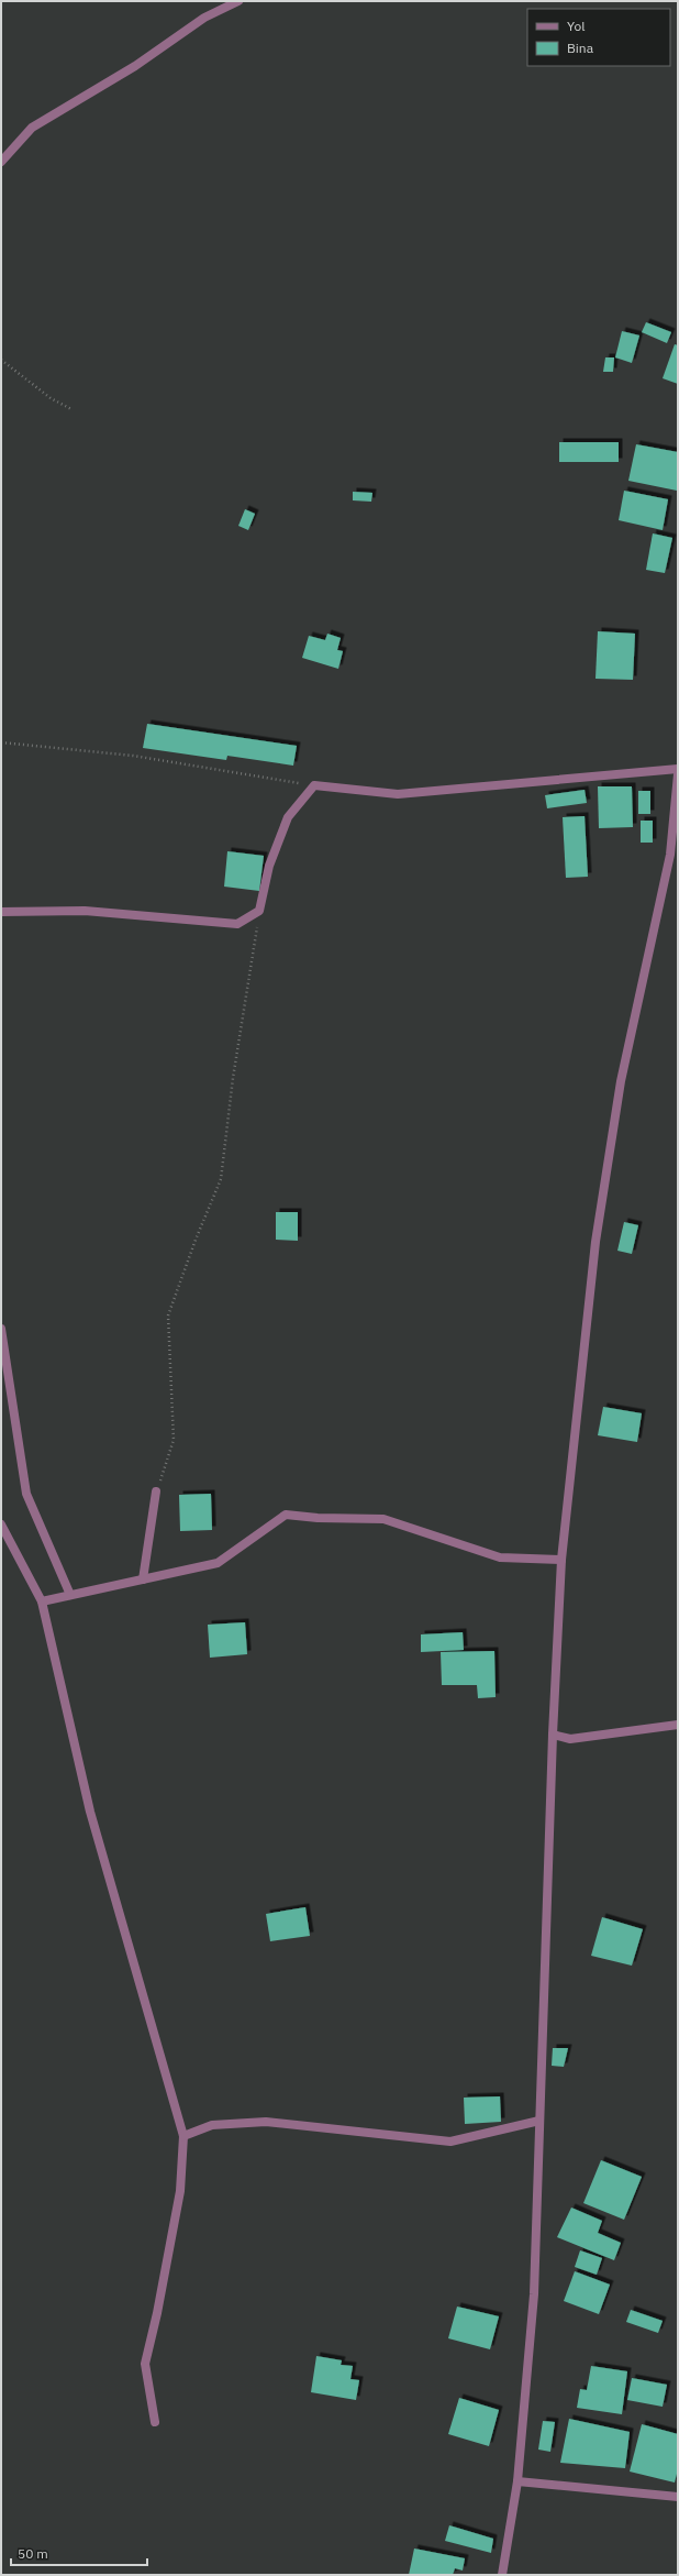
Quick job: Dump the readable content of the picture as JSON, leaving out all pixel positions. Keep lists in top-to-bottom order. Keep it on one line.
{"legend":["Yol","Bina"],"scale_bar":"50 m"}
